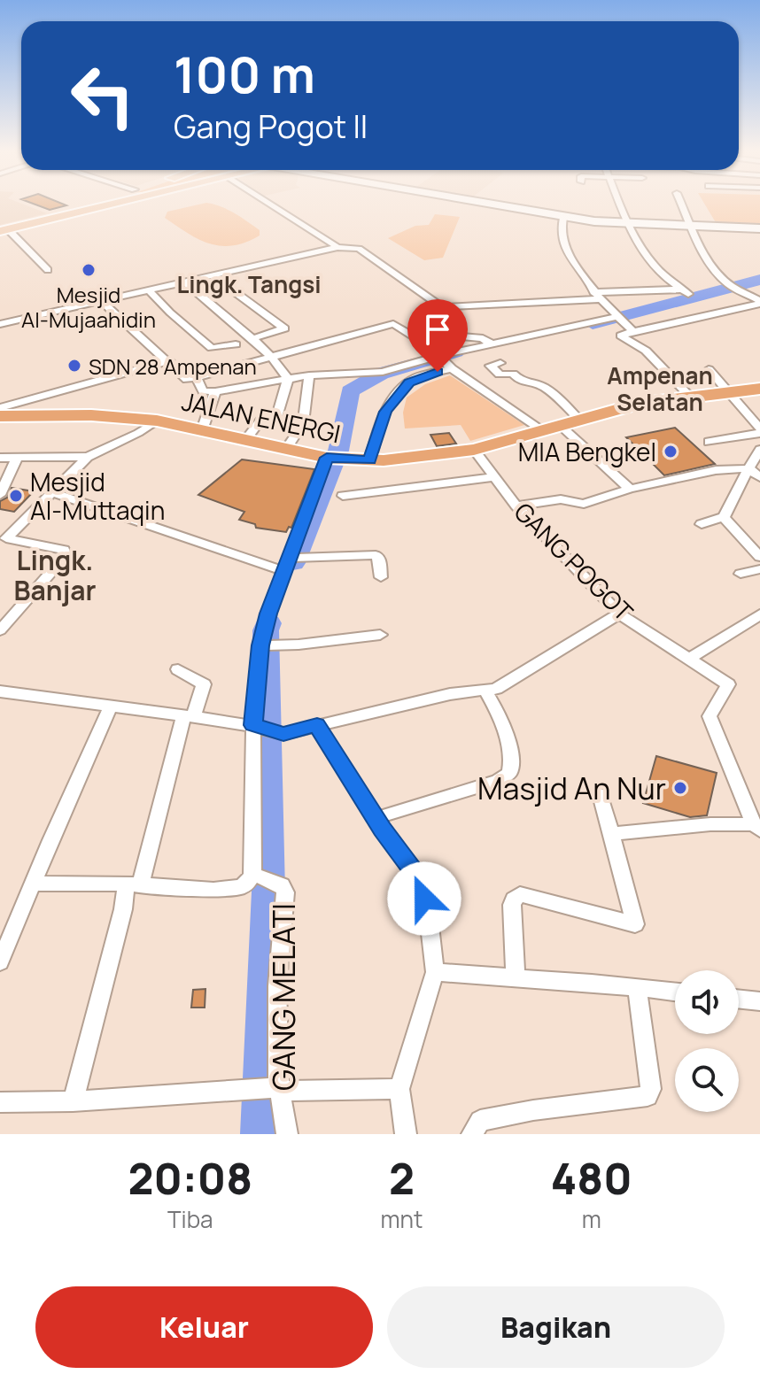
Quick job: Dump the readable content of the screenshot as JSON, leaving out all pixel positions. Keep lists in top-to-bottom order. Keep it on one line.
{"streets":{"highway":["JALAN ENERGI"],"street":["GANG POGOT","GANG MELATI"]},"crossings":[["JALAN ENERGI","GANG POGOT"],["JALAN ENERGI","GANG MELATI"]],"districts":["Lingk. Tangsi","Ampenan Selatan","Lingk. Banjar"],"places":["Mesjid Al-Mujaahidin","SDN 28 Ampenan","MIA Bengkel","Mesjid Al-Muttaqin","Masjid An Nur"],"page":{"turn":["100 m","Gang Pogot II"],"eta":["20:08","Tiba","2","mnt","480","m"],"buttons":["Keluar","Bagikan"]}}
